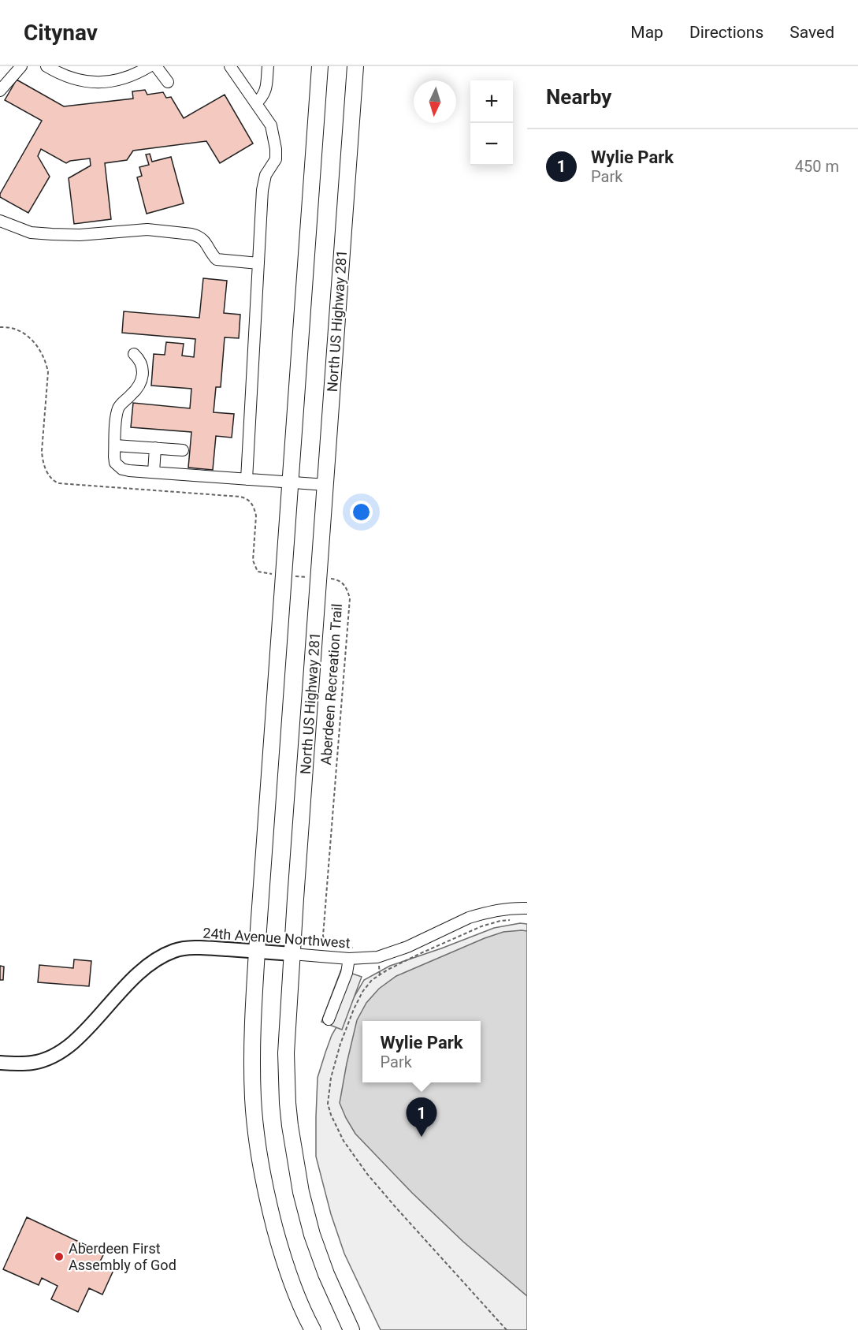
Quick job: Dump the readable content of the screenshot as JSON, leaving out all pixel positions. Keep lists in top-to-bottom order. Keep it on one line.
{"streets":{"highway":["North US Highway 281"],"main road":["24th Avenue Northwest"],"path":["Aberdeen Recreation Trail"]},"crossings":[["North US Highway 281","Aberdeen Recreation Trail"],["North US Highway 281","24th Avenue Northwest"]],"places":["Aberdeen First Assembly of God"],"north":"bottom","page":{"header":"Citynav","nav":["Map","Directions","Saved"],"heading":"Nearby","map_buttons":["+","−"],"list":[{"mark":"1","name":"Wylie Park","note":"Park","value":"450 m"}],"popup":["Wylie Park","Park"],"pins":"1"}}
